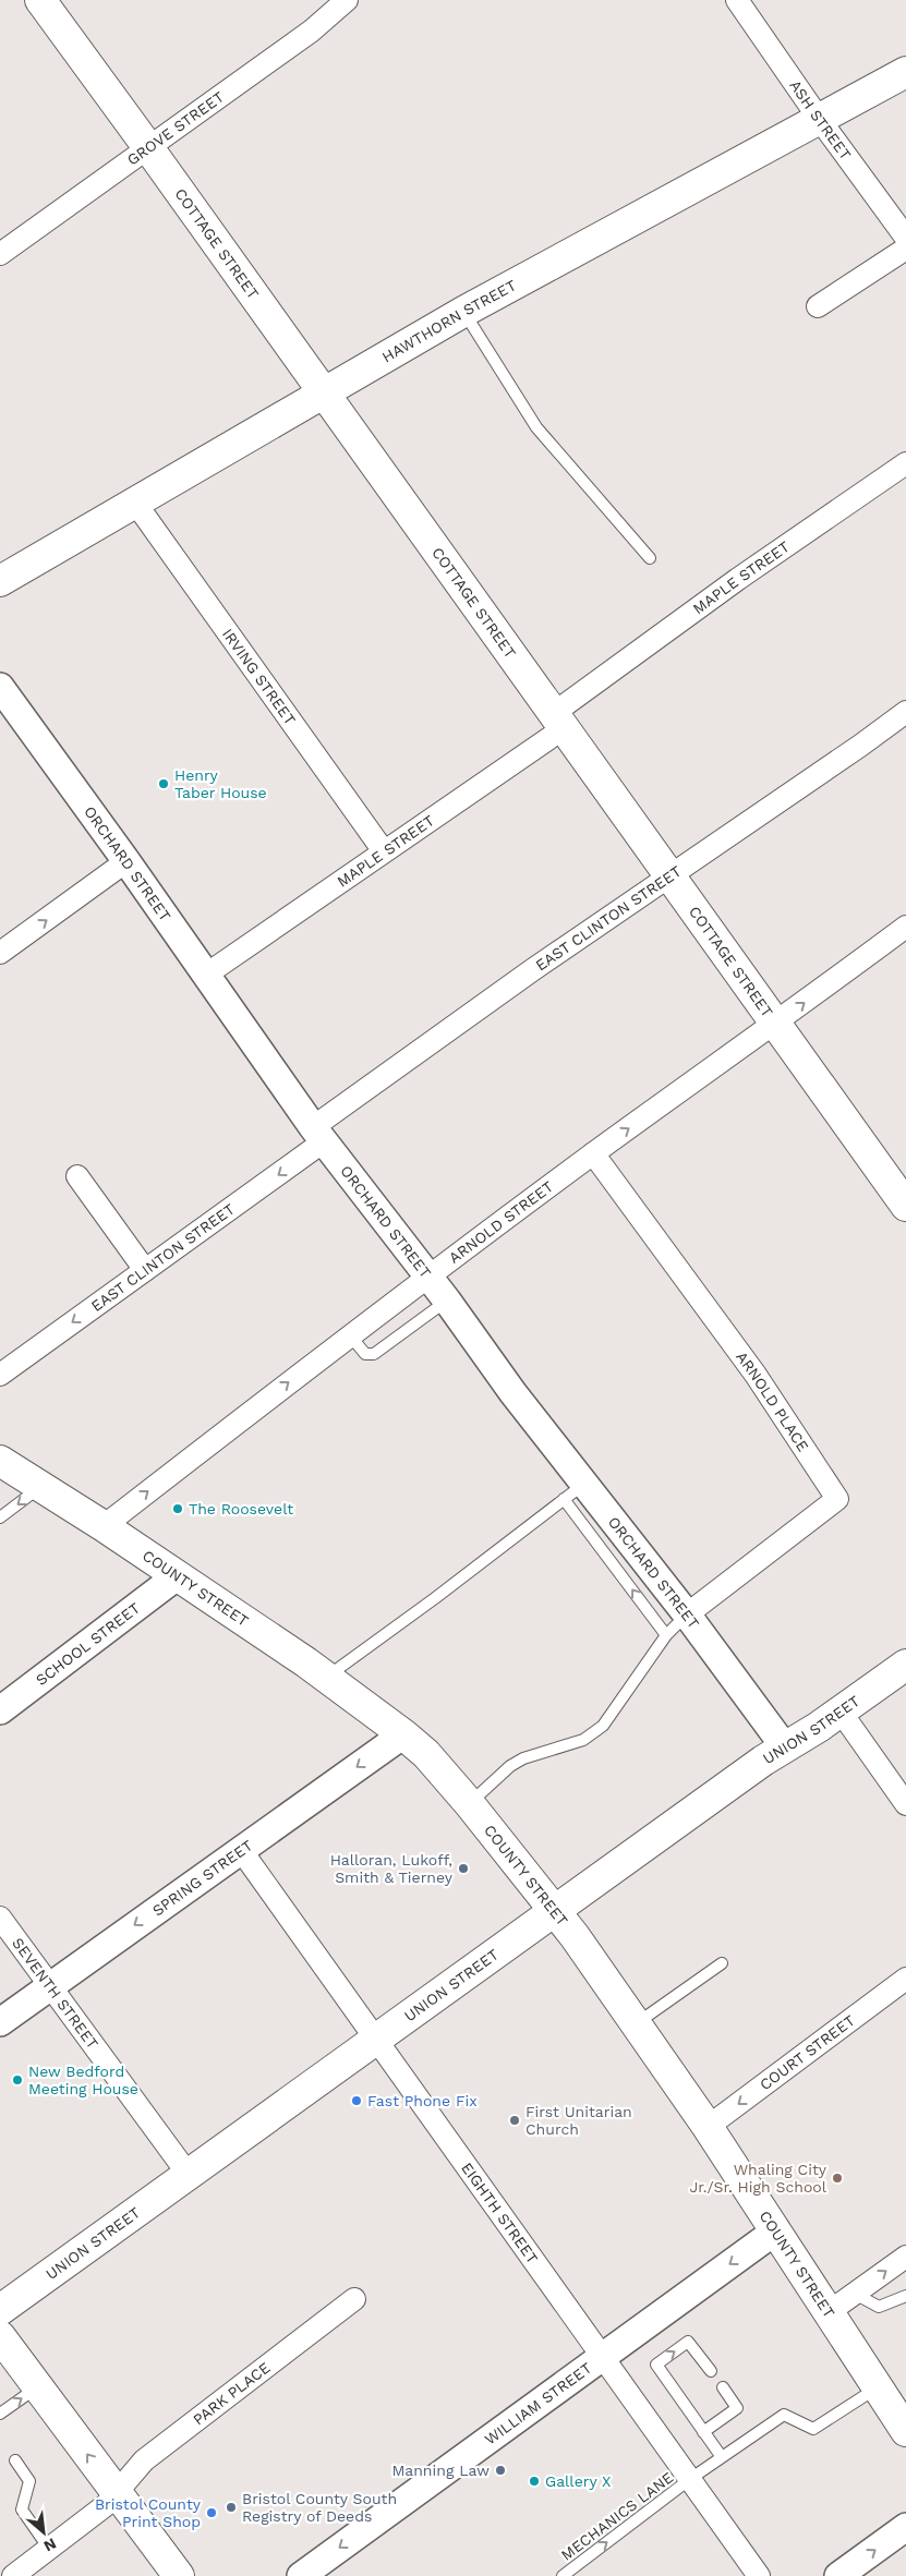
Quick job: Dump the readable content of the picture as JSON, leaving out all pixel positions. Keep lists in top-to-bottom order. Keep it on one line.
{"streets":{"main road":["COTTAGE STREET","HAWTHORN STREET","COUNTY STREET","UNION STREET"],"street":["ASH STREET","GROVE STREET","MAPLE STREET","IRVING STREET","ORCHARD STREET","EAST CLINTON STREET","ARNOLD STREET","ARNOLD PLACE","SCHOOL STREET","SPRING STREET","SEVENTH STREET","COURT STREET","EIGHTH STREET","PARK PLACE","WILLIAM STREET"],"lane":["MECHANICS LANE"]},"crossings":[["ASH STREET","HAWTHORN STREET"],["GROVE STREET","COTTAGE STREET"],["COTTAGE STREET","HAWTHORN STREET"],["COTTAGE STREET","MAPLE STREET"],["COTTAGE STREET","EAST CLINTON STREET"],["COTTAGE STREET","ARNOLD STREET"],["HAWTHORN STREET","IRVING STREET"],["MAPLE STREET","IRVING STREET"],["MAPLE STREET","ORCHARD STREET"],["ORCHARD STREET","EAST CLINTON STREET"],["ORCHARD STREET","ARNOLD STREET"],["ORCHARD STREET","ARNOLD PLACE"],["ORCHARD STREET","UNION STREET"],["ARNOLD STREET","ARNOLD PLACE"],["ARNOLD STREET","COUNTY STREET"],["COUNTY STREET","SCHOOL STREET"],["COUNTY STREET","UNION STREET"],["COUNTY STREET","SPRING STREET"],["COUNTY STREET","COURT STREET"],["COUNTY STREET","WILLIAM STREET"],["COUNTY STREET","MECHANICS LANE"],["UNION STREET","SEVENTH STREET"],["UNION STREET","EIGHTH STREET"],["SPRING STREET","SEVENTH STREET"],["SPRING STREET","EIGHTH STREET"],["EIGHTH STREET","WILLIAM STREET"],["EIGHTH STREET","MECHANICS LANE"]],"one_way":["EAST CLINTON STREET","ARNOLD STREET","SPRING STREET","COURT STREET","WILLIAM STREET","MECHANICS LANE"],"places":["Henry Taber House","The Roosevelt","Halloran, Lukoff, Smith & Tierney","New Bedford Meeting House","Fast Phone Fix","First Unitarian Church","Whaling City Jr./Sr. High School","Manning Law","Gallery X","Bristol County South Registry of Deeds","Bristol County Print Shop"],"north":"bottom right"}
